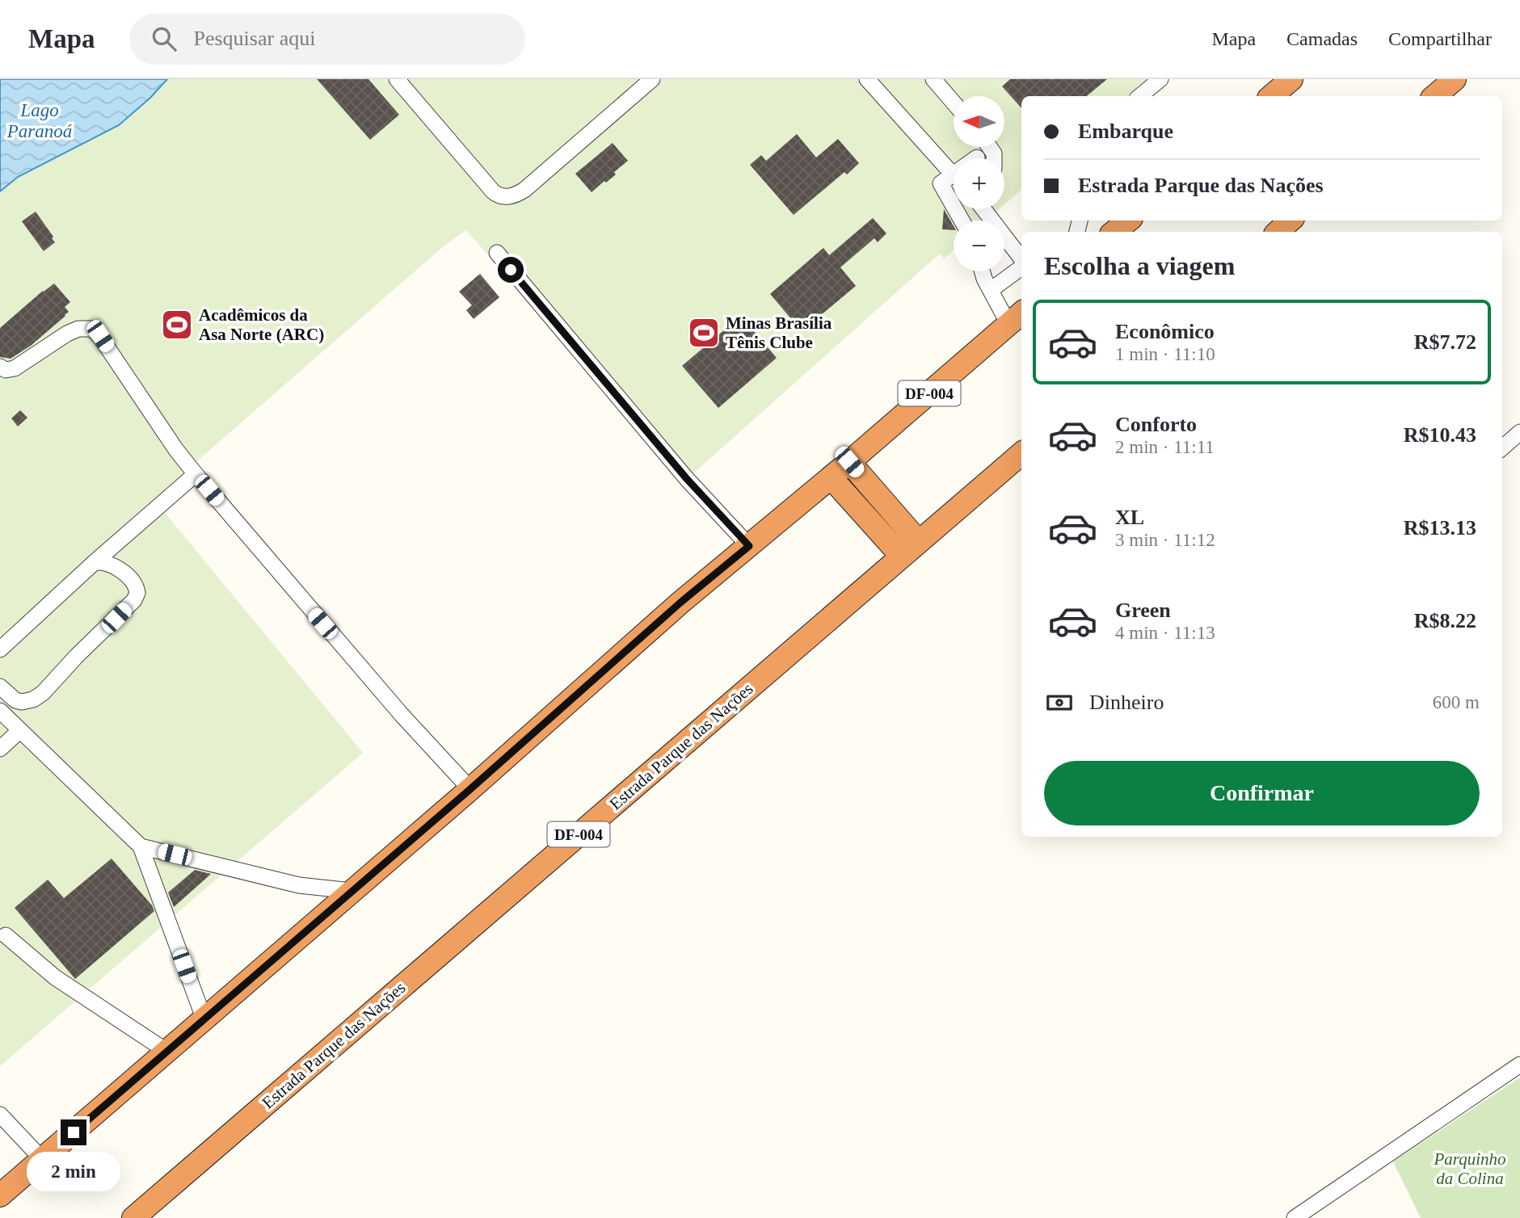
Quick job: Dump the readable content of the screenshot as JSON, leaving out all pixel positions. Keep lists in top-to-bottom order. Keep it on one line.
{"streets":{"highway":["DF-004","Estrada Parque das Nações"]},"water":["Lago Paranoá"],"parks":["Parquinho da Colina"],"places":{"sports":["Acadêmicos da Asa Norte (ARC)","Minas Brasília Tênis Clube"]},"north":"left","page":{"header":"Mapa","search":"Pesquisar aqui","nav":["Mapa","Camadas","Compartilhar"],"map_buttons":["+","−"],"banner":["Embarque","Estrada Parque das Nações"],"heading":"Escolha a viagem","list":[{"name":"Econômico","note":"1 min · 11:10","value":"R$7.72"},{"name":"Conforto","note":"2 min · 11:11","value":"R$10.43"},{"name":"XL","note":"3 min · 11:12","value":"R$13.13"},{"name":"Green","note":"4 min · 11:13","value":"R$8.22"}],"pay":["Dinheiro","600 m"],"buttons":"Confirmar","bubble":"2 min"}}
